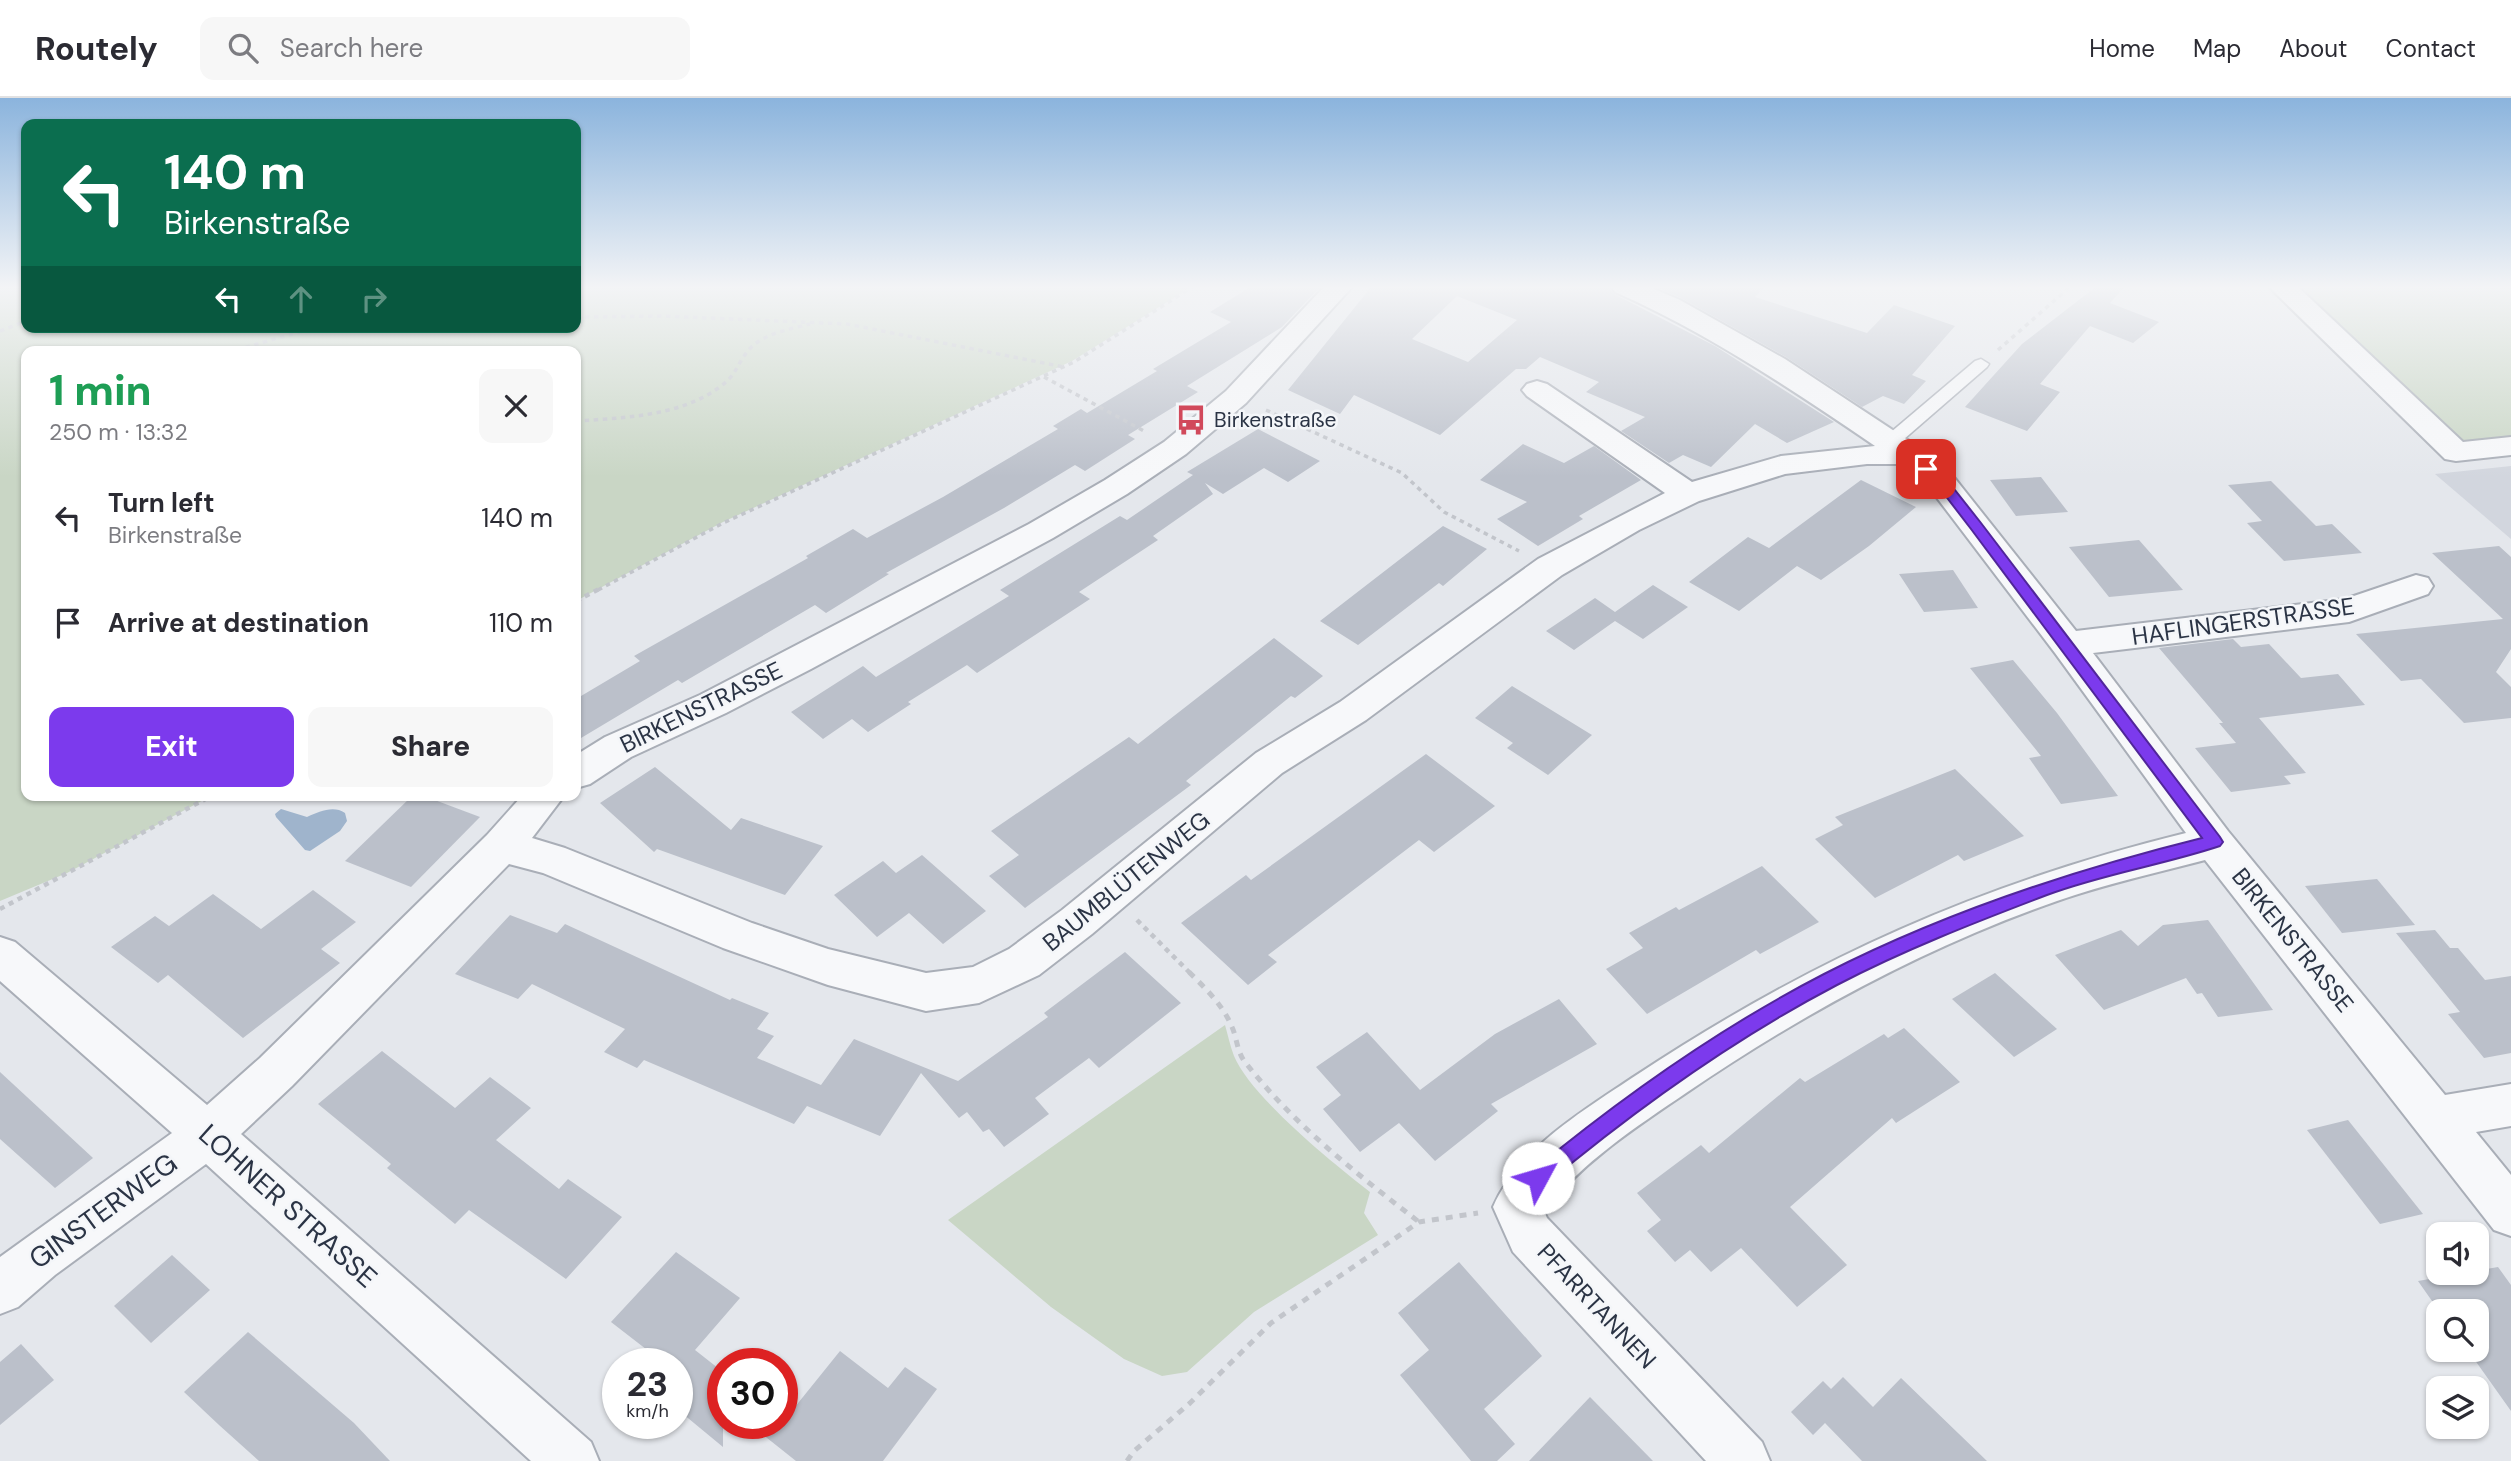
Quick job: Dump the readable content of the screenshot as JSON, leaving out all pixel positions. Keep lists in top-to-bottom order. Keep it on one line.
{"streets":{"street":["HAFLINGERSTRASSE","BIRKENSTRASSE","BAUMBLÜTENWEG","LOHNER STRASSE","GINSTERWEG","PFARRTANNEN"]},"crossings":[["HAFLINGERSTRASSE","BIRKENSTRASSE"],["BIRKENSTRASSE","BAUMBLÜTENWEG"],["LOHNER STRASSE","GINSTERWEG"]],"places":{"bus stop":["Birkenstraße"]},"page":{"header":"Routely","search":"Search here","nav":["Home","Map","About","Contact"],"turn":["140 m","Birkenstraße"],"heading":["1 min","250 m · 13:32"],"list":[{"name":"Turn left","note":"Birkenstraße","value":"140 m"},{"name":"Arrive at destination","value":"110 m"}],"buttons":["Exit","Share"],"speed":"23 km/h","limit":"30"}}
